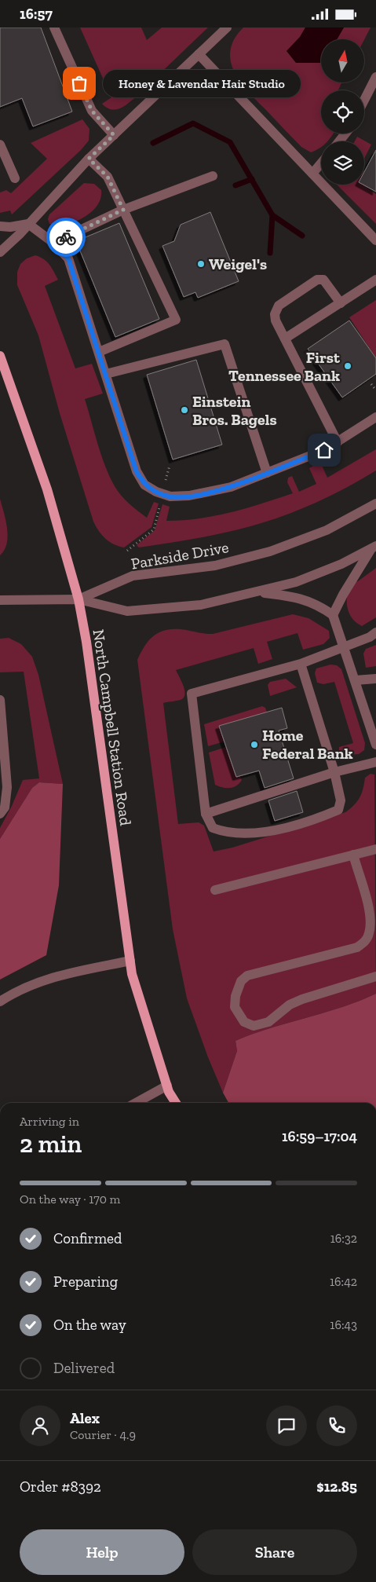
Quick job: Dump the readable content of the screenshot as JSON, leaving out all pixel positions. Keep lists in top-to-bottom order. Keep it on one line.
{"streets":{"main road":["North Campbell Station Road"],"street":["Parkside Drive"]},"crossings":[["Parkside Drive","North Campbell Station Road"]],"places":["Honey & Lavendar Hair Studio","Weigel's","First Tennessee Bank","Einstein Bros. Bagels","Home Federal Bank"],"north":"top","page":{"status":"16:57","bubble":"Honey & Lavendar Hair Studio","heading":["2 min","Arriving in","16:59–17:04"],"panel":["Alex","Courier · 4.9","Order #8392","$12.85"],"bar":"On the way · 170 m","list":[["Confirmed","16:32"],["Preparing","16:42"],["On the way","16:43"],"Delivered"],"buttons":["Help","Share"]}}
